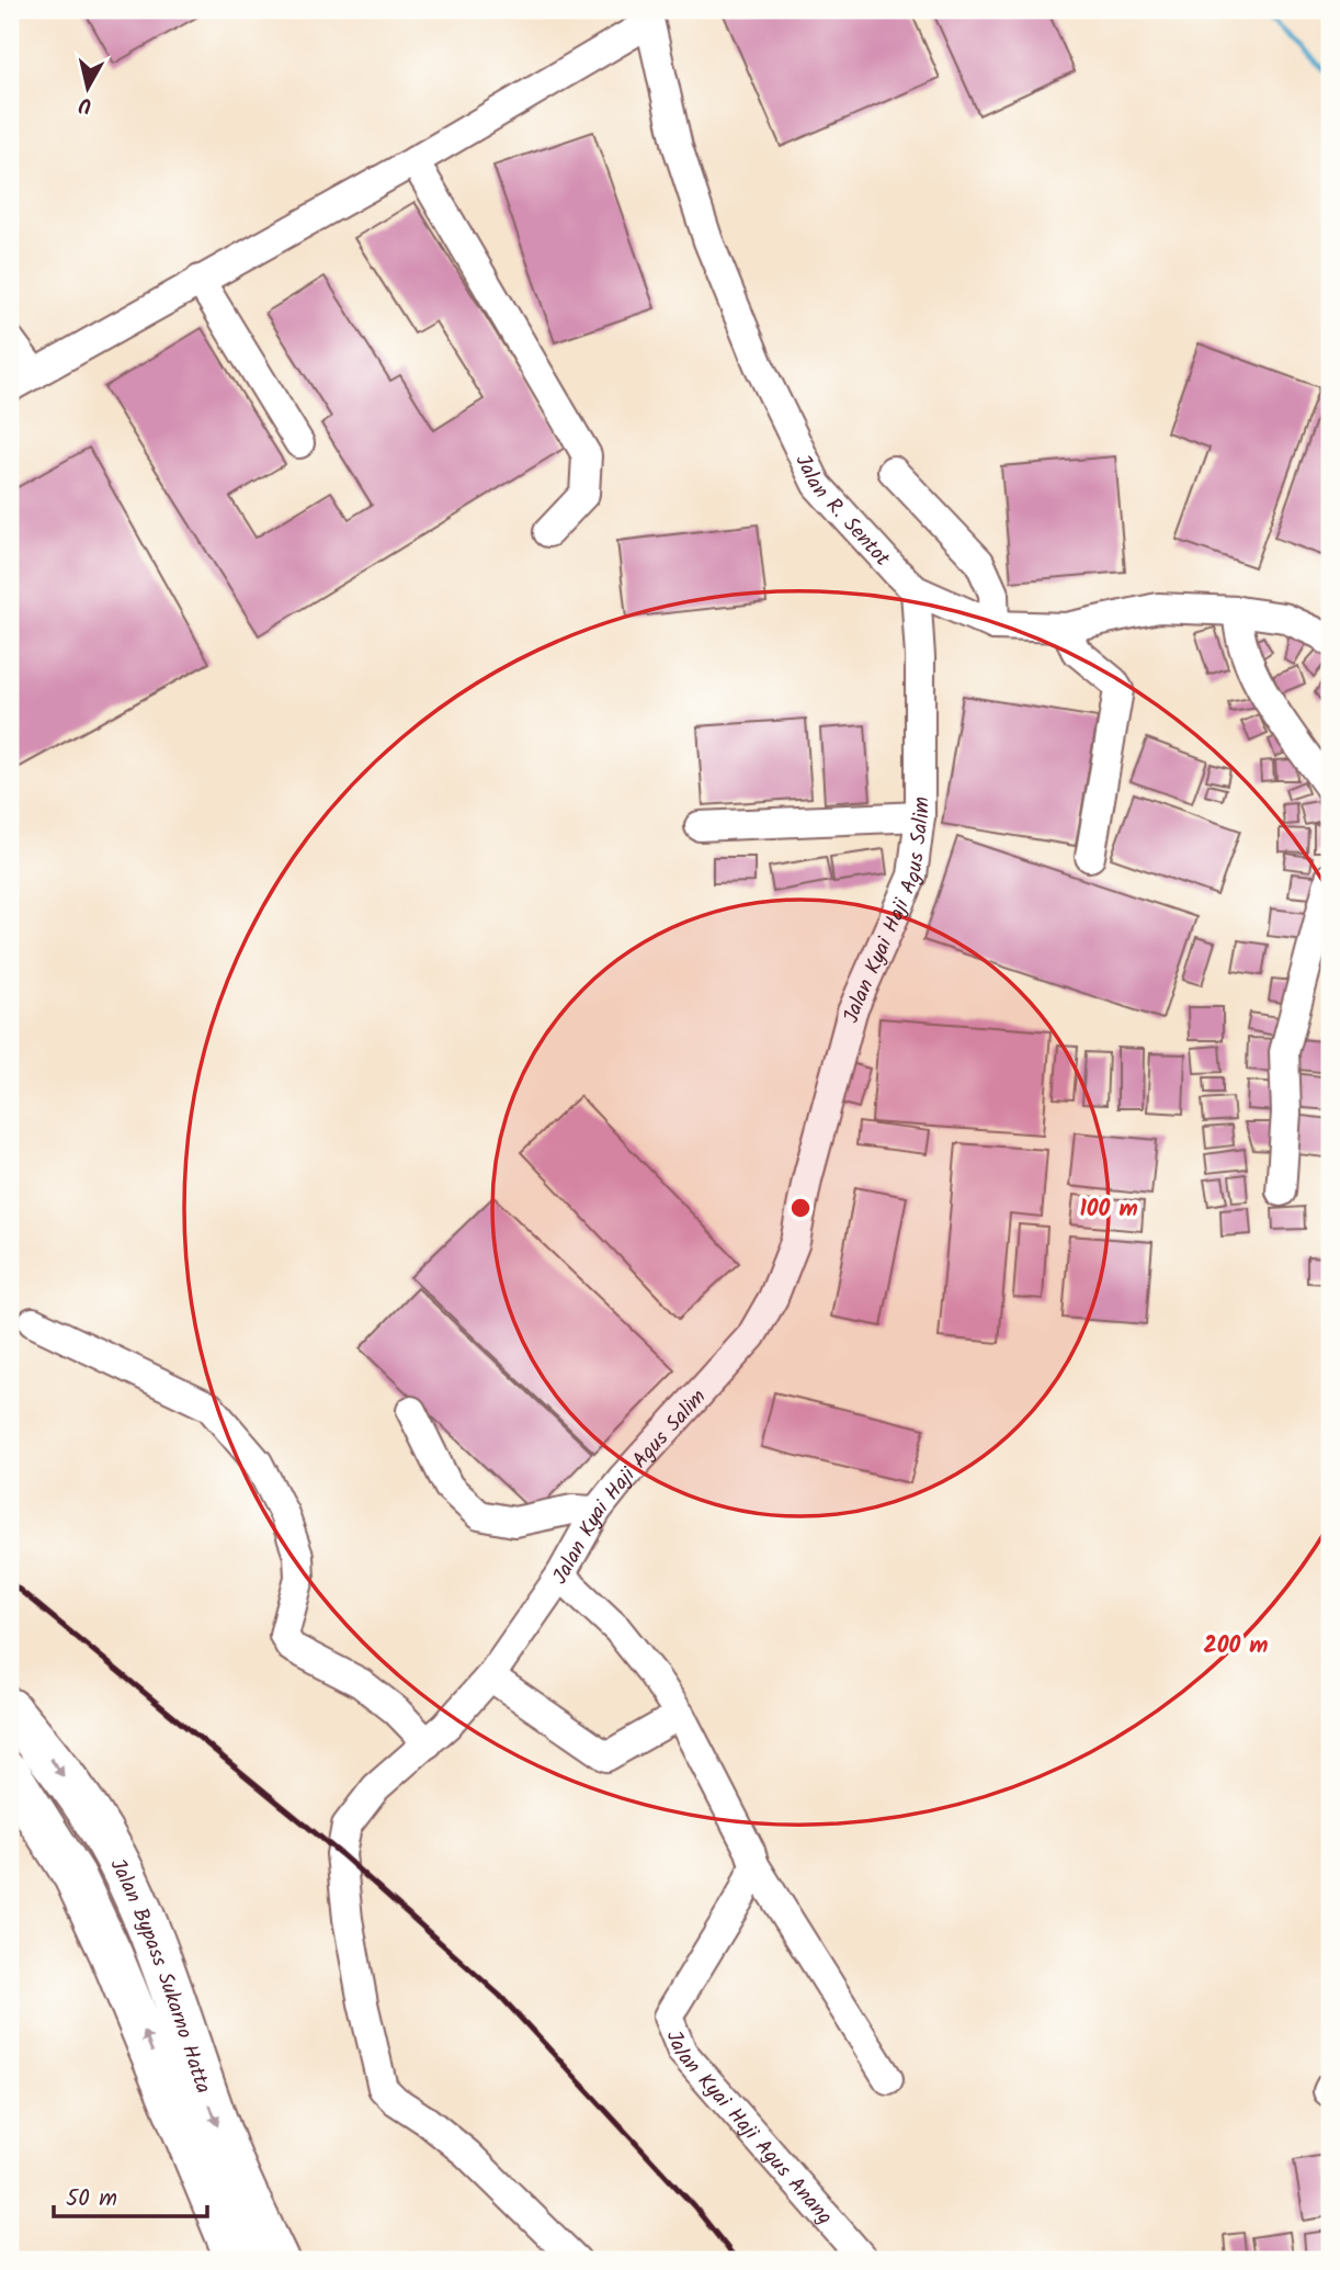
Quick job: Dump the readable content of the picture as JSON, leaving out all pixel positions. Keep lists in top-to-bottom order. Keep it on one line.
{"streets":{"highway":["Jalan Bypass Sukarno Hatta"],"street":["Jalan R. Sentot","Jalan Kyai Haji Agus Salim","Jalan Kyai Haji Agus Anang"]},"crossings":[["Jalan R. Sentot","Jalan Kyai Haji Agus Salim"]],"scale_bar":"50 m","north":"bottom","rings":["100 m","200 m"]}
